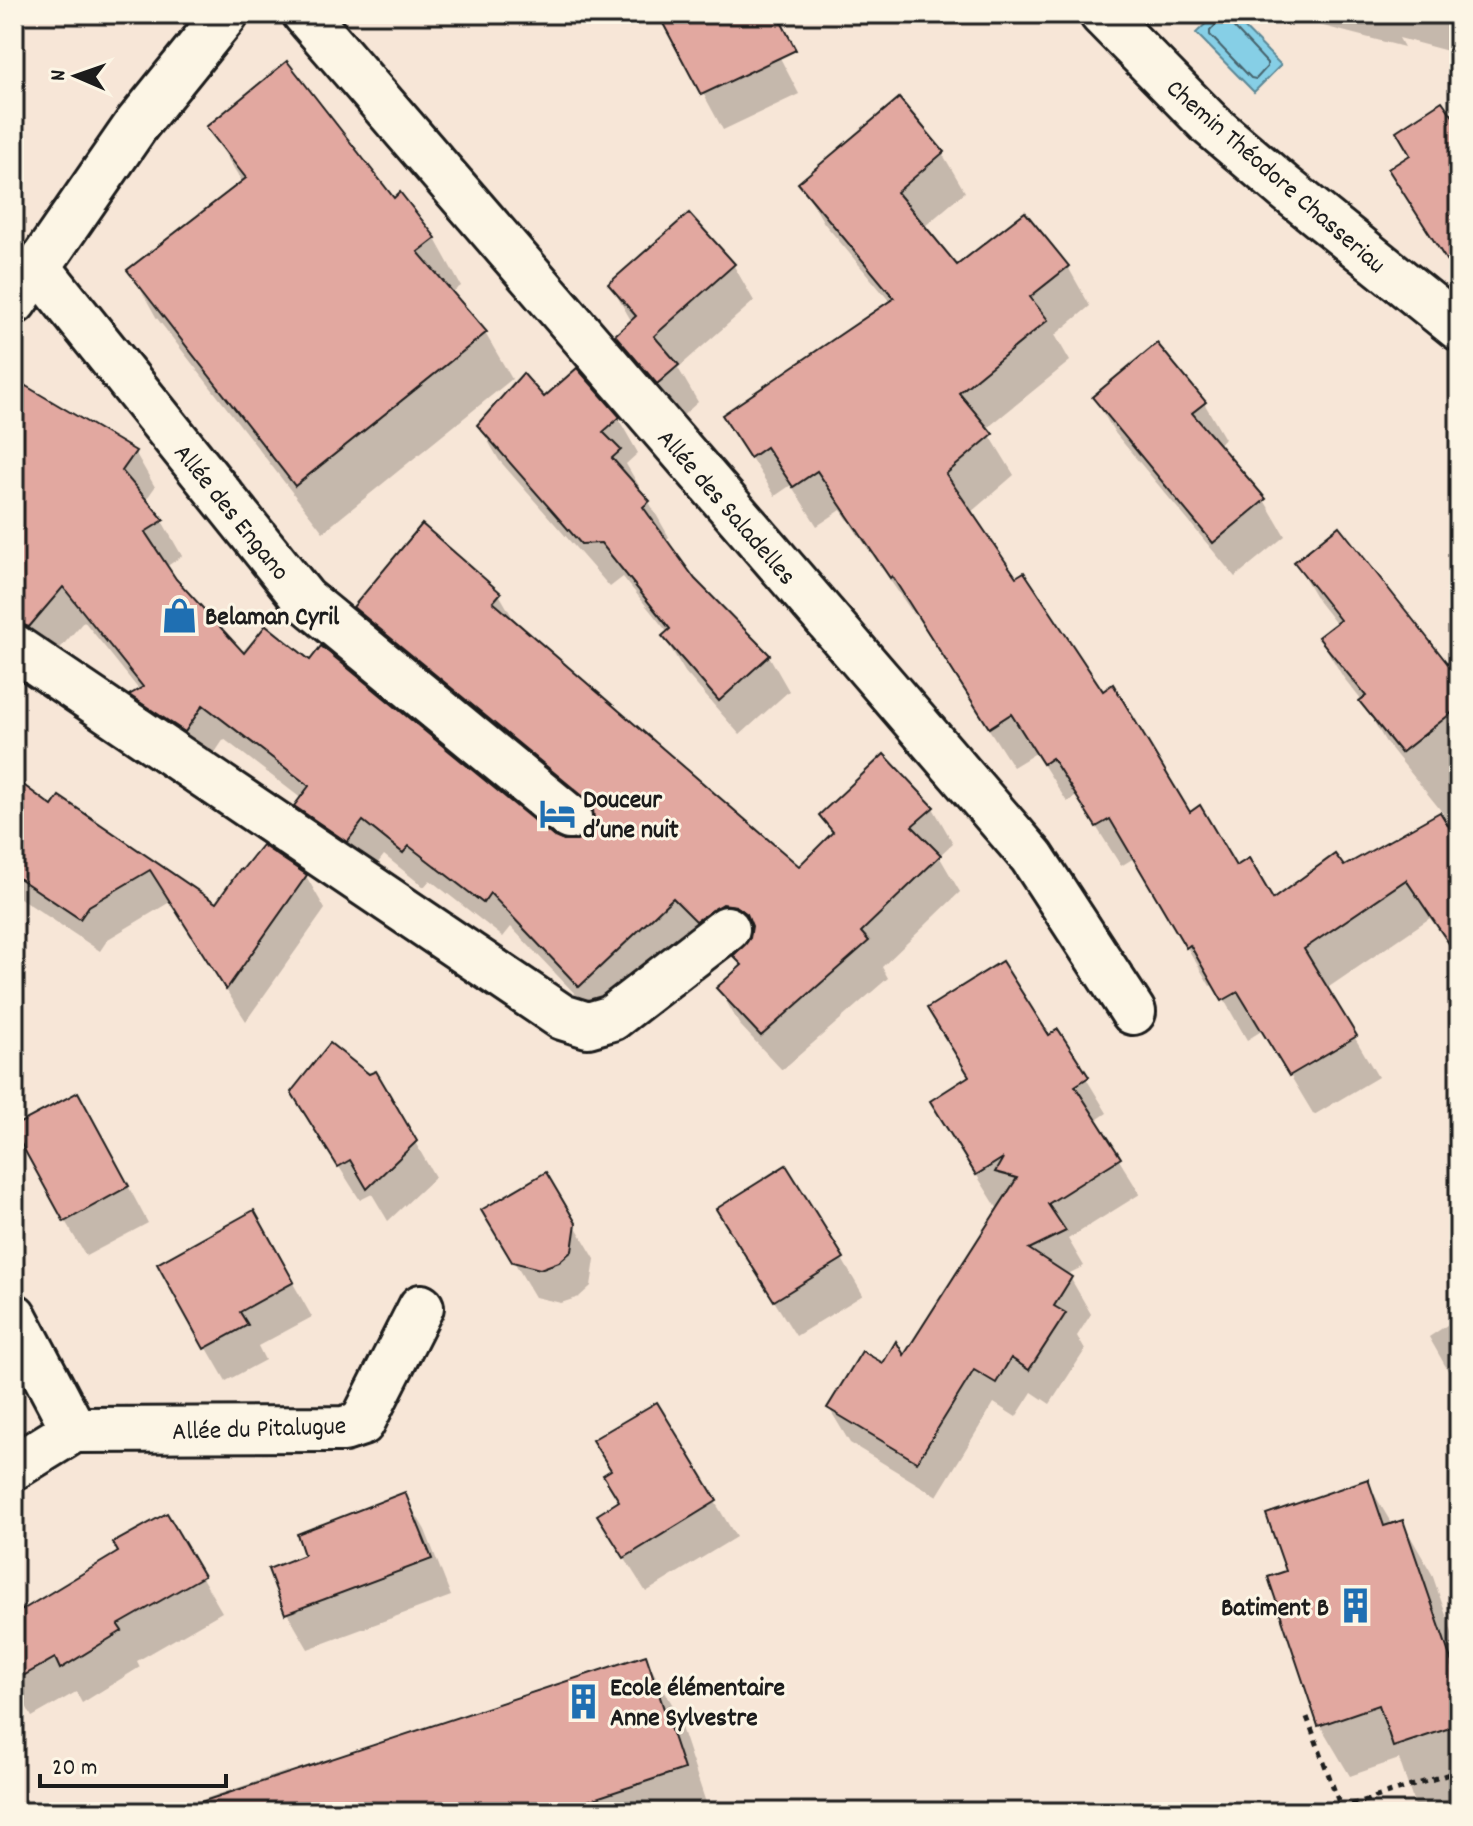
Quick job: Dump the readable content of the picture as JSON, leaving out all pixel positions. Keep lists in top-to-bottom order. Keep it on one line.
{"streets":{"street":["Chemin Théodore Chasseriau","Allée des Saladelles","Allée des Engano","Allée du Pitalugue"]},"places":{"shop":["Belaman Cyril"],"hotel":["Douceur d’une nuit"],"building":["Batiment B","Ecole élémentaire Anne Sylvestre"]},"scale_bar":"20 m","north":"left"}
